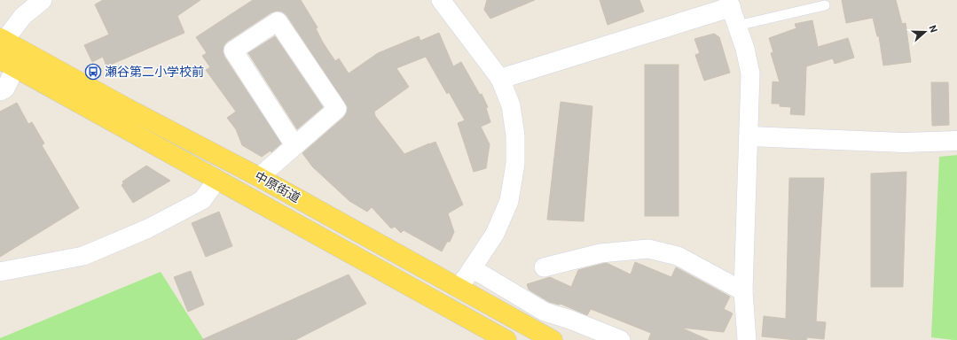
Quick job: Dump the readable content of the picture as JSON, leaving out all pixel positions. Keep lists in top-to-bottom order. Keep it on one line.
{"streets":{"main road":["中原街道"]},"places":{"bus stop":["瀬谷第二小学校前"]},"north":"right"}
